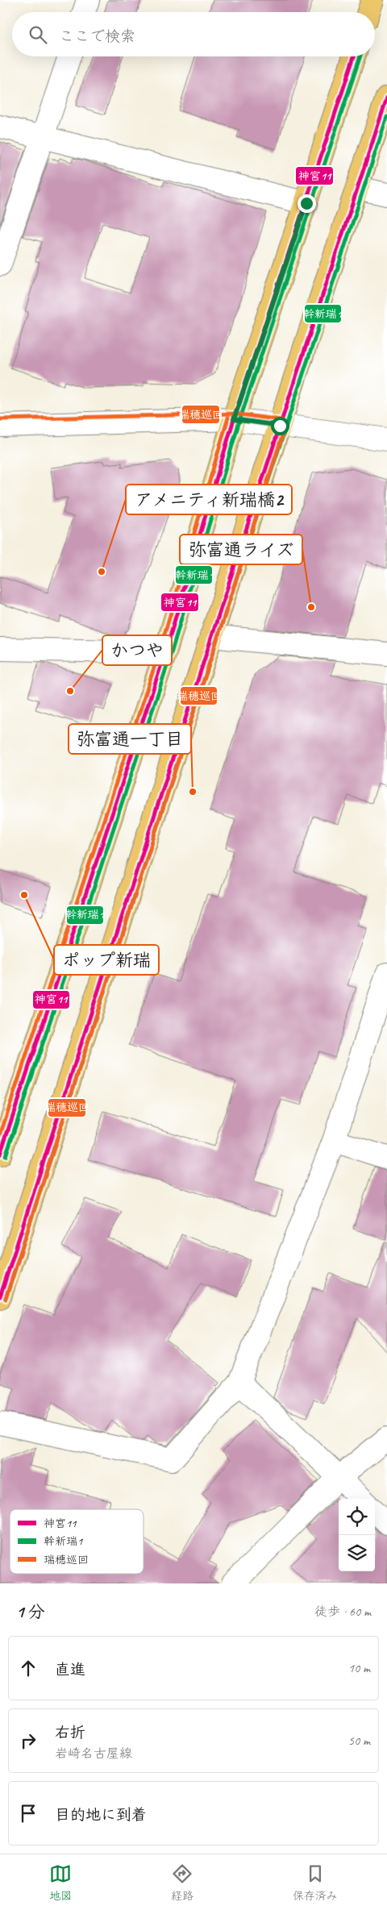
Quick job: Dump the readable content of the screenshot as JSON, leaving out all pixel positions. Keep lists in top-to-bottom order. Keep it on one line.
{"places":["アメニティ新瑞橋2","弥富通ライズ","かつや","弥富通一丁目","ポップ新瑞"],"lines":["transit line 神宮11","transit line 幹新瑞1","transit line 瑞穂巡回"],"legend":["神宮11","幹新瑞1","瑞穂巡回"],"page":{"search":"ここで検索","heading":["1 分","徒歩 · 60 m"],"list":[["直進","10 m"],["右折","岩崎名古屋線","50 m"],"目的地に到着"],"nav":["地図","経路","保存済み"]}}
